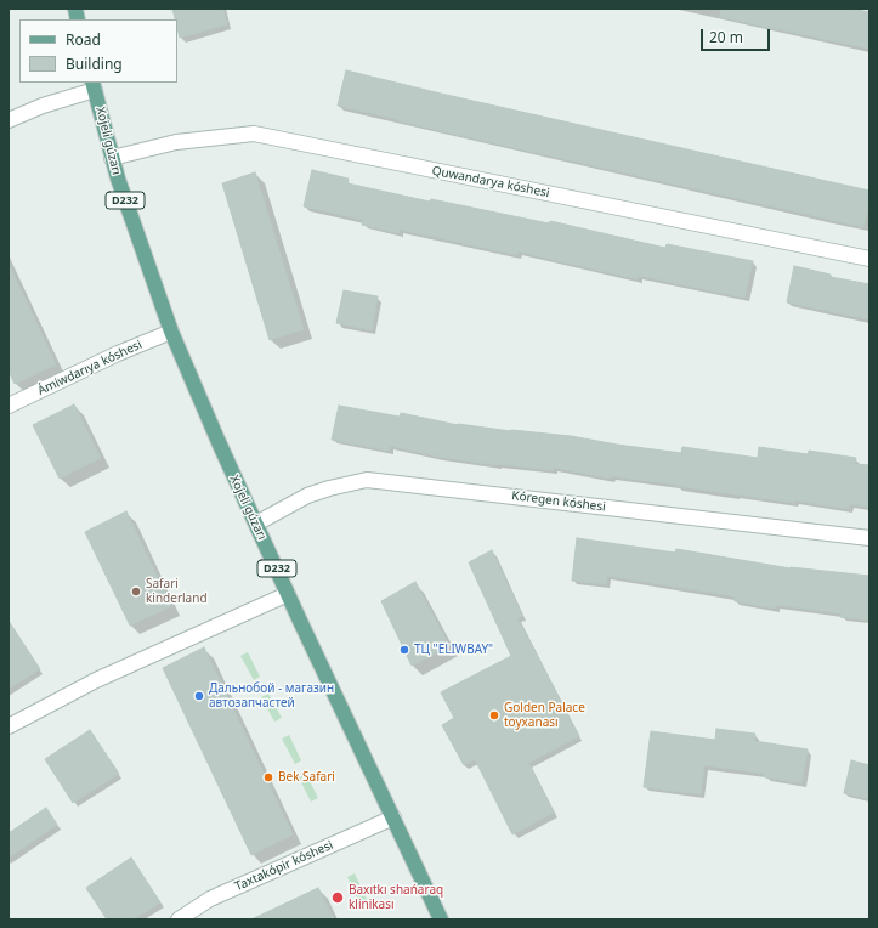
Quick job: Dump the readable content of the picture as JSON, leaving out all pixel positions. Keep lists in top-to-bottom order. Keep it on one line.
{"streets":{"main road":["Xojeli gúzarı","D232"],"street":["Quwandarya kóshesi","Ámiwdarıya kóshesi","Kóregen kóshesi","Taxtakópir kóshesi"]},"crossings":[["Xojeli gúzarı","Quwandarya kóshesi"],["Xojeli gúzarı","Ámiwdarıya kóshesi"],["Xojeli gúzarı","Kóregen kóshesi"],["Xojeli gúzarı","Taxtakópir kóshesi"]],"places":["Safari kinderland","ТЦ \"ELIWBAY\"","Дальнобой - магазин автозапчастей","Golden Palace toyxanası","Bek Safari","Baxıtkı shańaraq klinikası"],"legend":["Road","Building"],"scale_bar":"20 m"}
